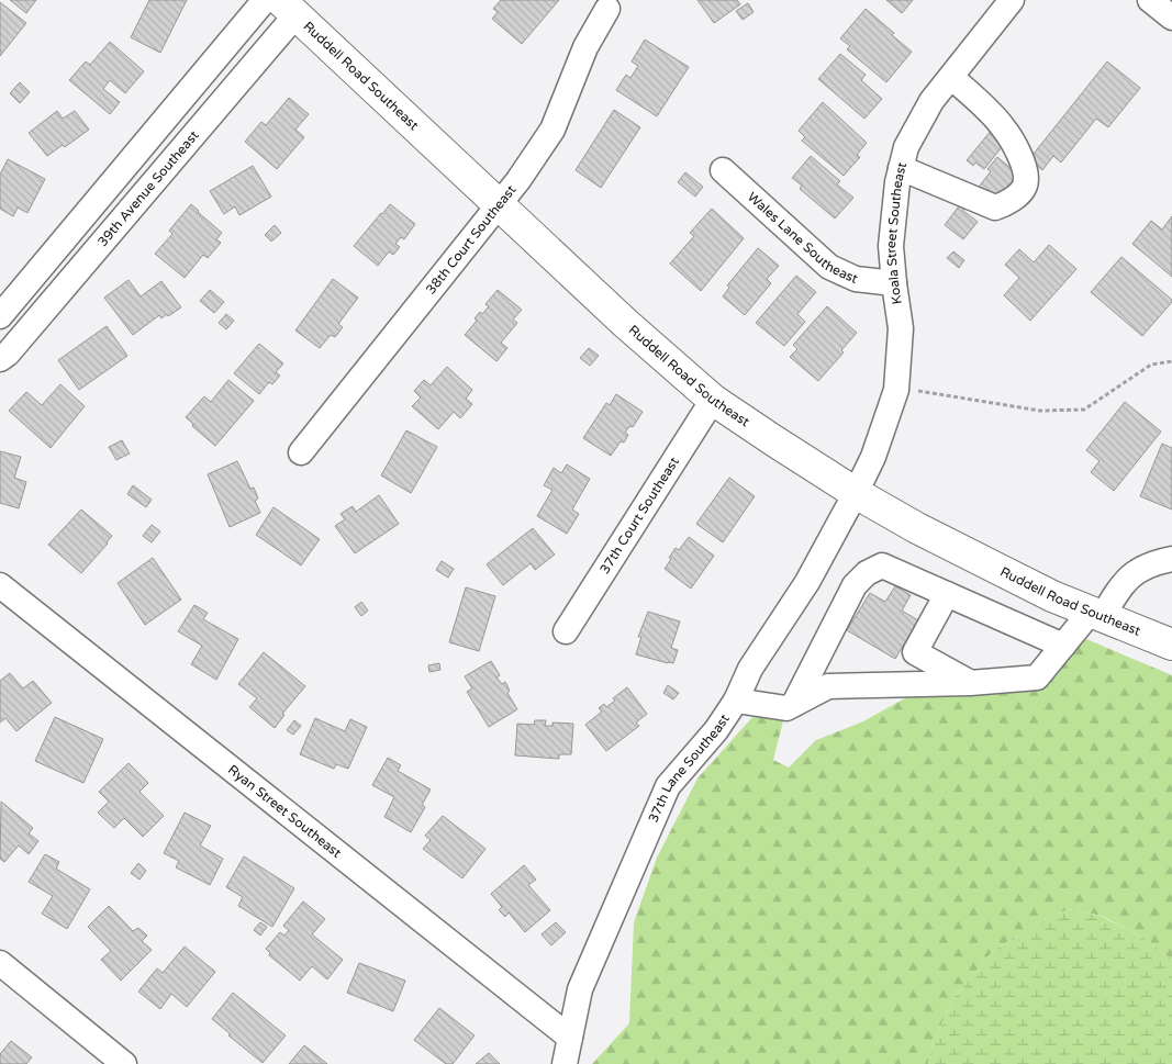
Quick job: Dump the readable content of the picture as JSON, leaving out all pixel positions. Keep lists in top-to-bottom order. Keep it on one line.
{"streets":{"main road":["Ruddell Road Southeast"],"street":["39th Avenue Southeast","Koala Street Southeast","Wales Lane Southeast","38th Court Southeast","37th Court Southeast","37th Lane Southeast","Ryan Street Southeast"]},"crossings":[["Ruddell Road Southeast","39th Avenue Southeast"],["Ruddell Road Southeast","Koala Street Southeast"],["Ruddell Road Southeast","38th Court Southeast"],["Ruddell Road Southeast","37th Court Southeast"],["Ruddell Road Southeast","37th Lane Southeast"],["Koala Street Southeast","Wales Lane Southeast"],["Koala Street Southeast","37th Lane Southeast"],["37th Lane Southeast","Ryan Street Southeast"]]}
